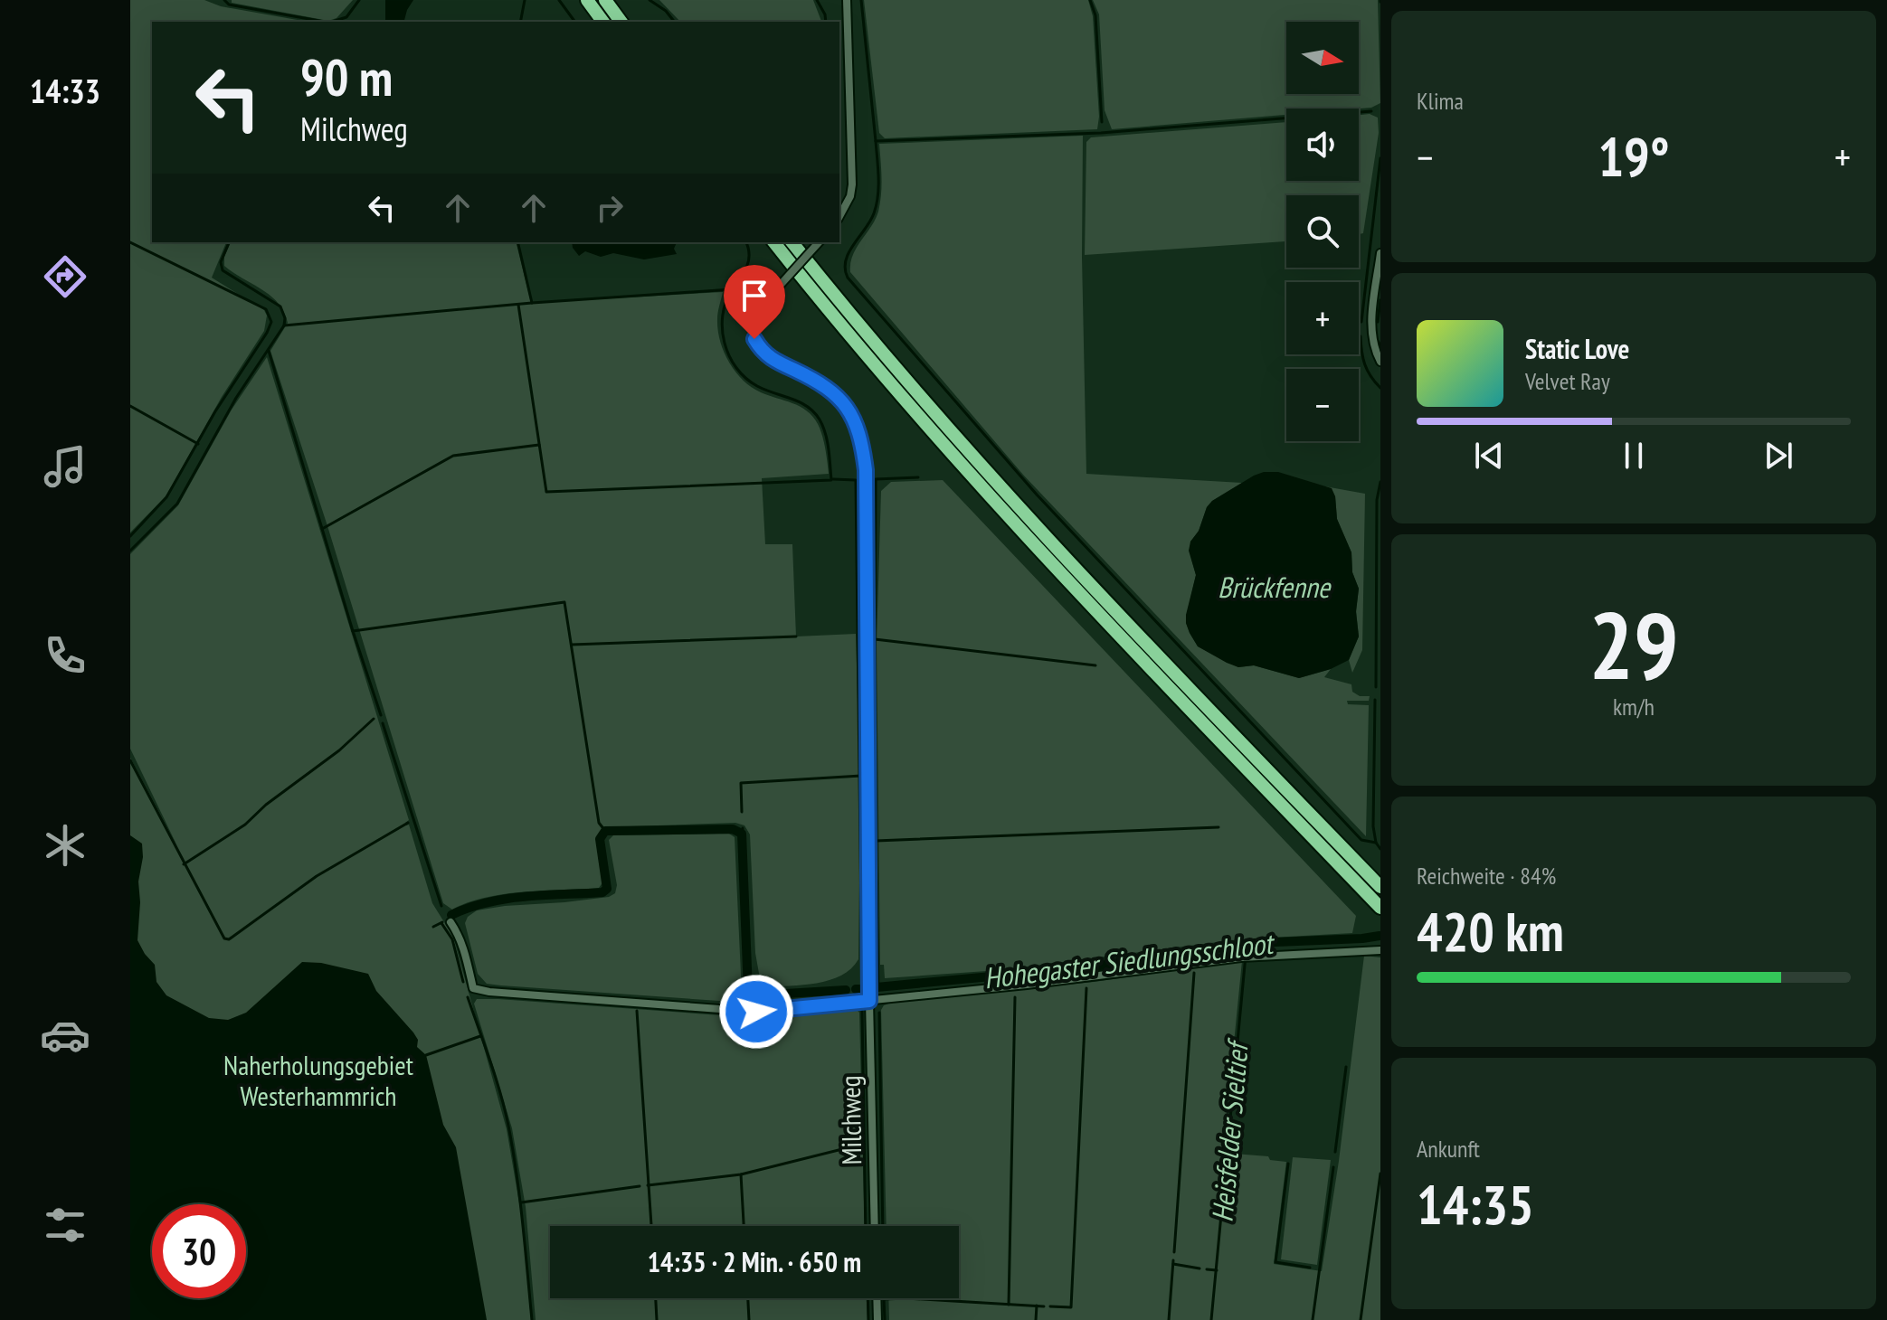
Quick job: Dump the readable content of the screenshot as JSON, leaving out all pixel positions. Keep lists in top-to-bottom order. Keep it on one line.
{"streets":{"street":["Milchweg"]},"water":["Brückfenne","Hohegaster Siedlungsschloot","Heisfelder Sieltief"],"parks":["Naherholungsgebiet Westerhammrich"],"north":"right","page":{"tabs":"14:33","tile":["Klima",["29","km/h"],["Reichweite · 84%","420 km"],["Ankunft","14:35"]],"map_buttons":["+","−"],"turn":["90 m","Milchweg"],"heat":["−","19°","+"],"song":["Static Love","Velvet Ray"],"limit":"30","trip":"14:35 · 2 Min. · 650 m"}}
